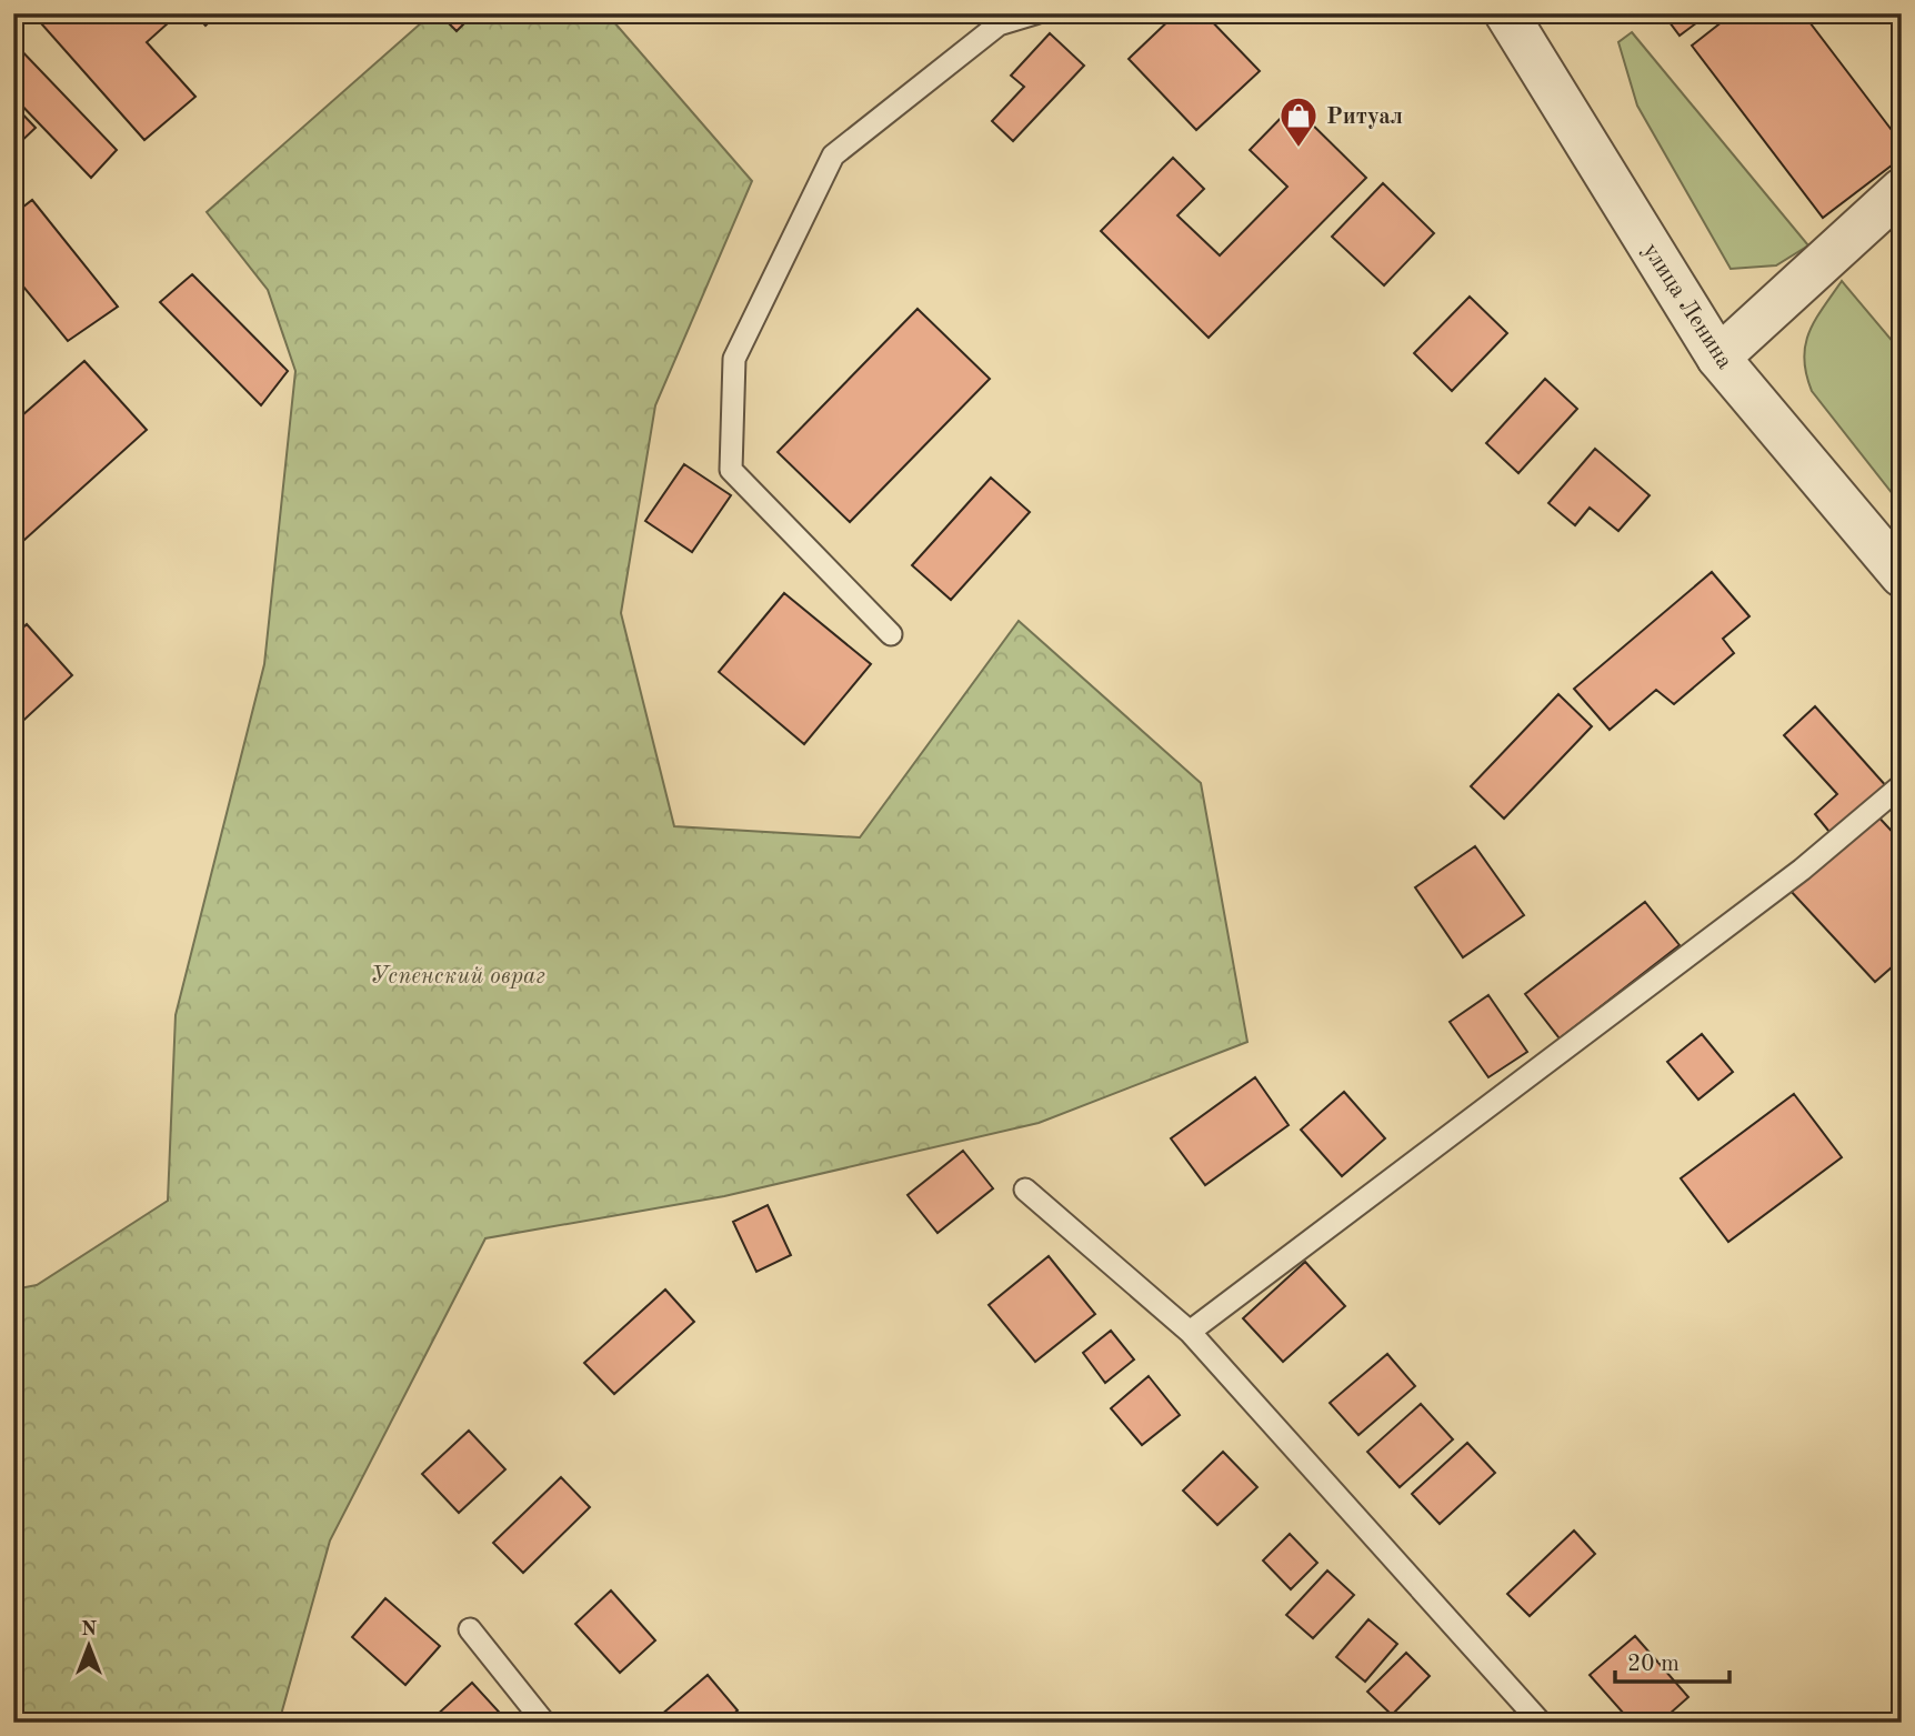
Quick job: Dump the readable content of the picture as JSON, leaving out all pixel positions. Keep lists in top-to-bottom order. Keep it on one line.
{"streets":{"street":["улица Ленина"]},"parks":["Успенский овраг"],"places":{"shop":["Ритуал"]},"scale_bar":"20 m","north":"top"}
